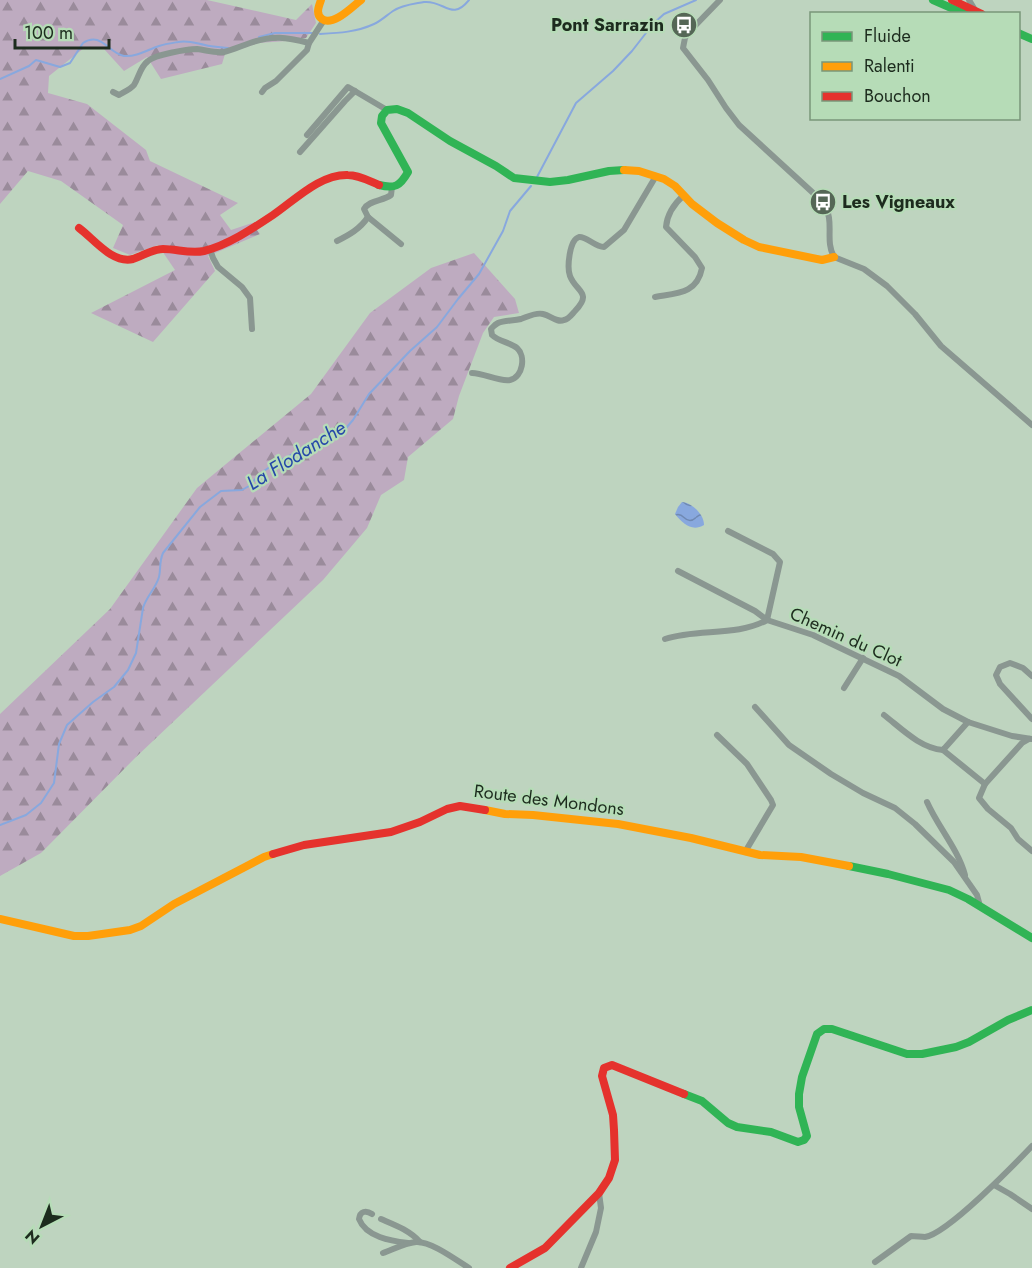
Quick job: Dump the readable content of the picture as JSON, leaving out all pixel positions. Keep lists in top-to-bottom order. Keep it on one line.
{"streets":{"street":["Chemin du Clot","Route des Mondons"]},"water":["La Flodanche"],"places":{"bus stop":["Pont Sarrazin","Les Vigneaux"]},"legend":["Fluide","Ralenti","Bouchon"],"scale_bar":"100 m","north":"bottom left"}
